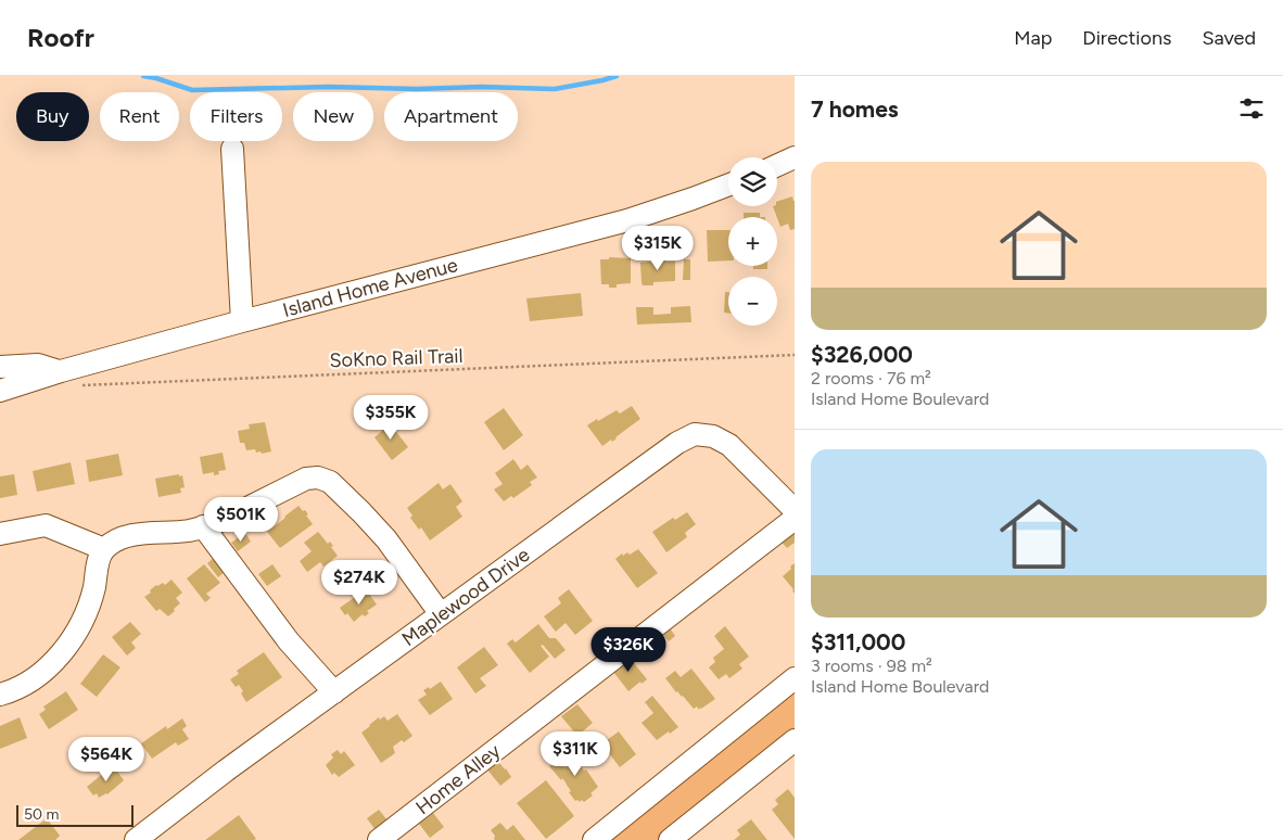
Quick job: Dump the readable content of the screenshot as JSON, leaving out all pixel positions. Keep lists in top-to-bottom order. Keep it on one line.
{"streets":{"street":["Island Home Avenue","Maplewood Drive","Home Alley"],"path":["SoKno Rail Trail"]},"scale_bar":"50 m","page":{"header":"Roofr","nav":["Map","Directions","Saved"],"heading":"7 homes","chip":["Buy","Rent","Filters","New","Apartment"],"list":[{"name":"$326,000","note":"2 rooms · 76 m² · Island Home Boulevard"},{"name":"$311,000","note":"3 rooms · 98 m² · Island Home Boulevard"}],"map_buttons":["+","−"],"price":["$315K","$355K","$501K","$274K","$326K","$311K","$564K"],"scale":"50 m"}}
